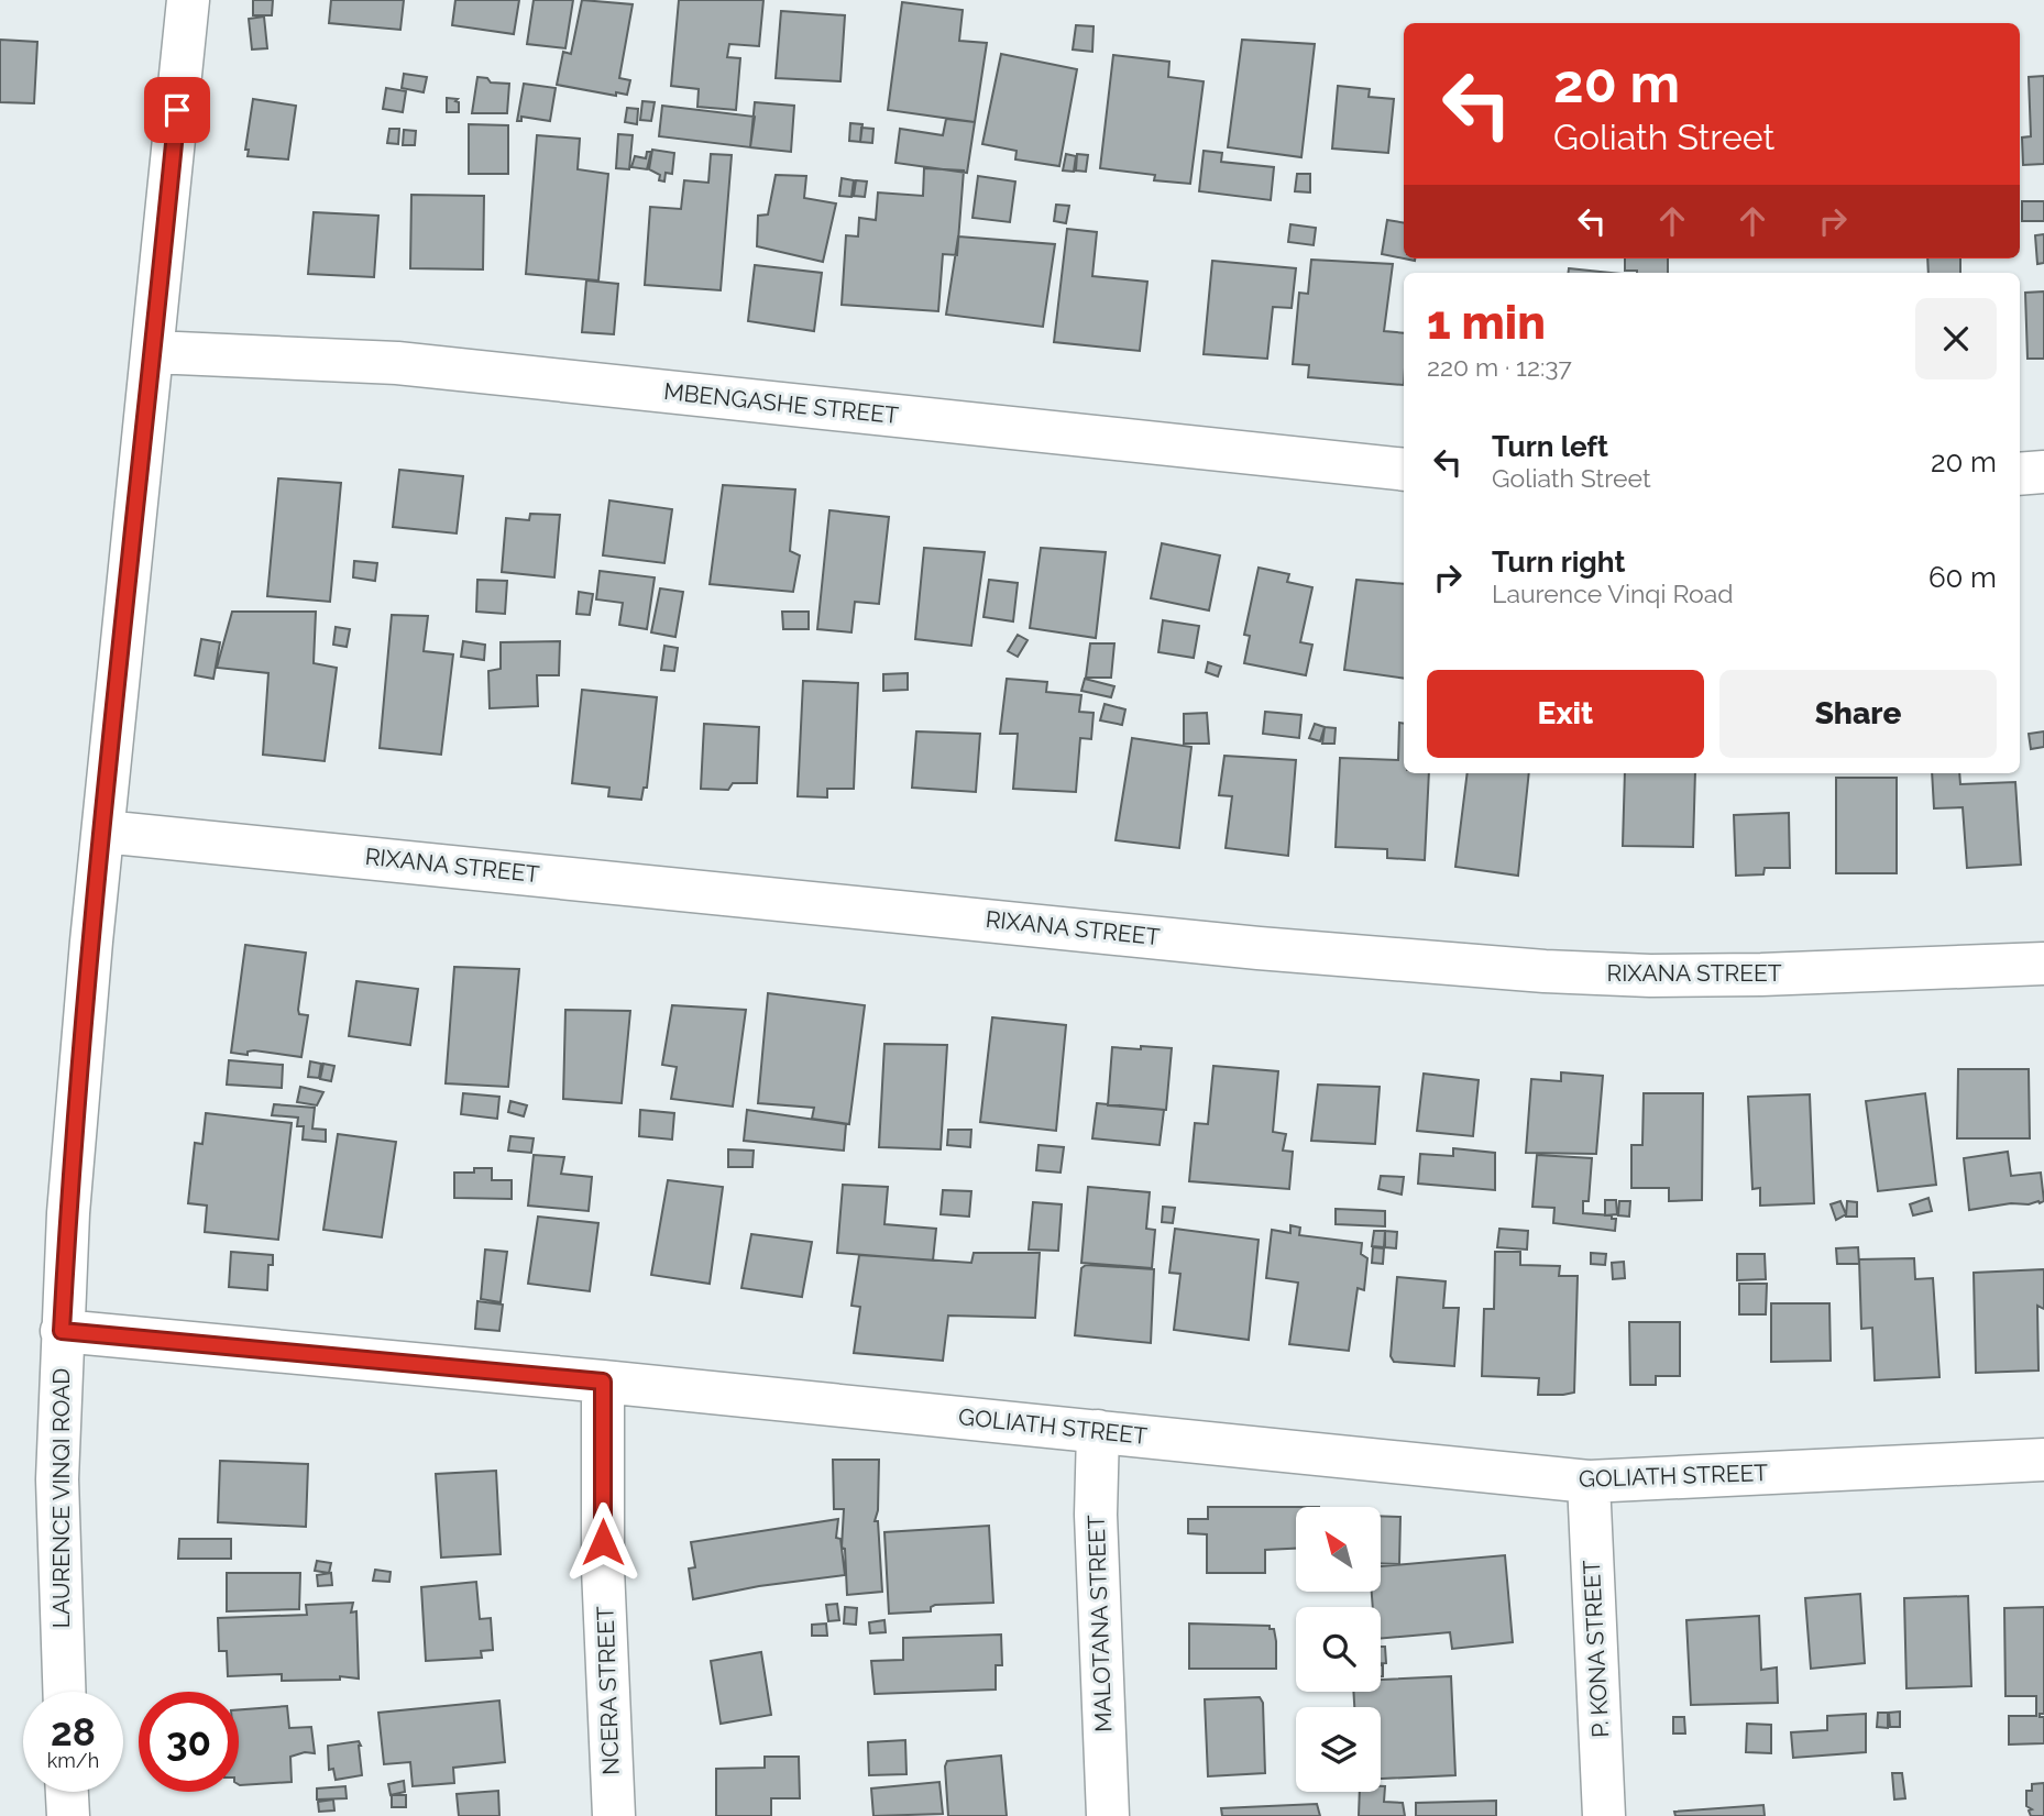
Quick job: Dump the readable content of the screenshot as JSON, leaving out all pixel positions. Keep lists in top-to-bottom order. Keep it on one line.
{"streets":{"street":["MBENGASHE STREET","RIXANA STREET","GOLIATH STREET","LAURENCE VINQI ROAD","MALOTANA STREET","P. KONA STREET","NCERA STREET"]},"crossings":[["MBENGASHE STREET","LAURENCE VINQI ROAD"],["RIXANA STREET","LAURENCE VINQI ROAD"],["GOLIATH STREET","LAURENCE VINQI ROAD"],["GOLIATH STREET","MALOTANA STREET"],["GOLIATH STREET","P. KONA STREET"],["GOLIATH STREET","NCERA STREET"]],"north":"top left","page":{"turn":["20 m","Goliath Street"],"heading":["1 min","220 m · 12:37"],"list":[{"name":"Turn left","note":"Goliath Street","value":"20 m"},{"name":"Turn right","note":"Laurence Vinqi Road","value":"60 m"}],"buttons":["Exit","Share"],"speed":"28 km/h","limit":"30"}}
